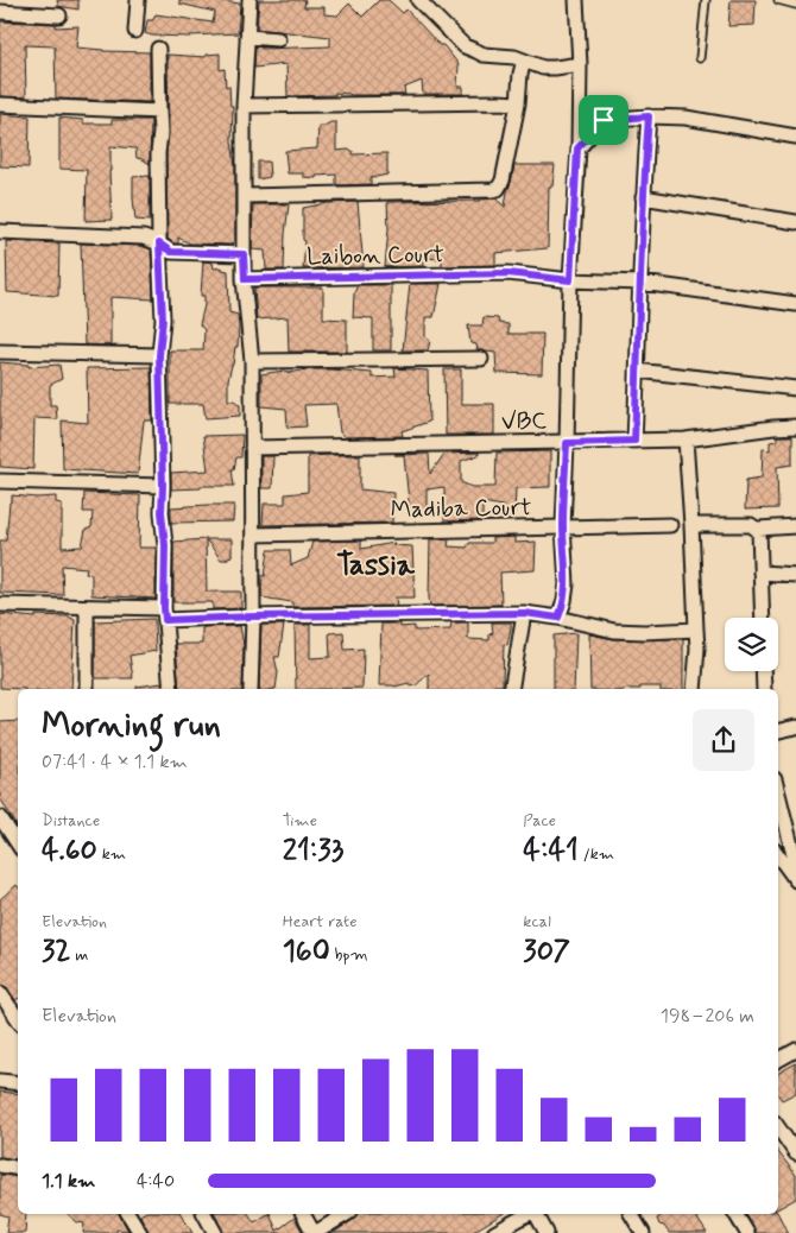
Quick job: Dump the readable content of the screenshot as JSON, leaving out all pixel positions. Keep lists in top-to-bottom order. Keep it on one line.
{"streets":{"street":["Laibon Court","VBC","Madiba Court"]},"districts":["Tassia"],"page":{"heading":["Morning run","07:41 · 4 × 1.1 km"],"stats":[["Distance","4.60 km"],["Time","21:33"],["Pace","4:41 /km"],["Elevation","32 m"],["Heart rate","160 bpm"],["kcal","307"]],"chart":["Elevation","198–206 m"],"list":[{"name":"1.1 km","note":"4:40"}]}}
